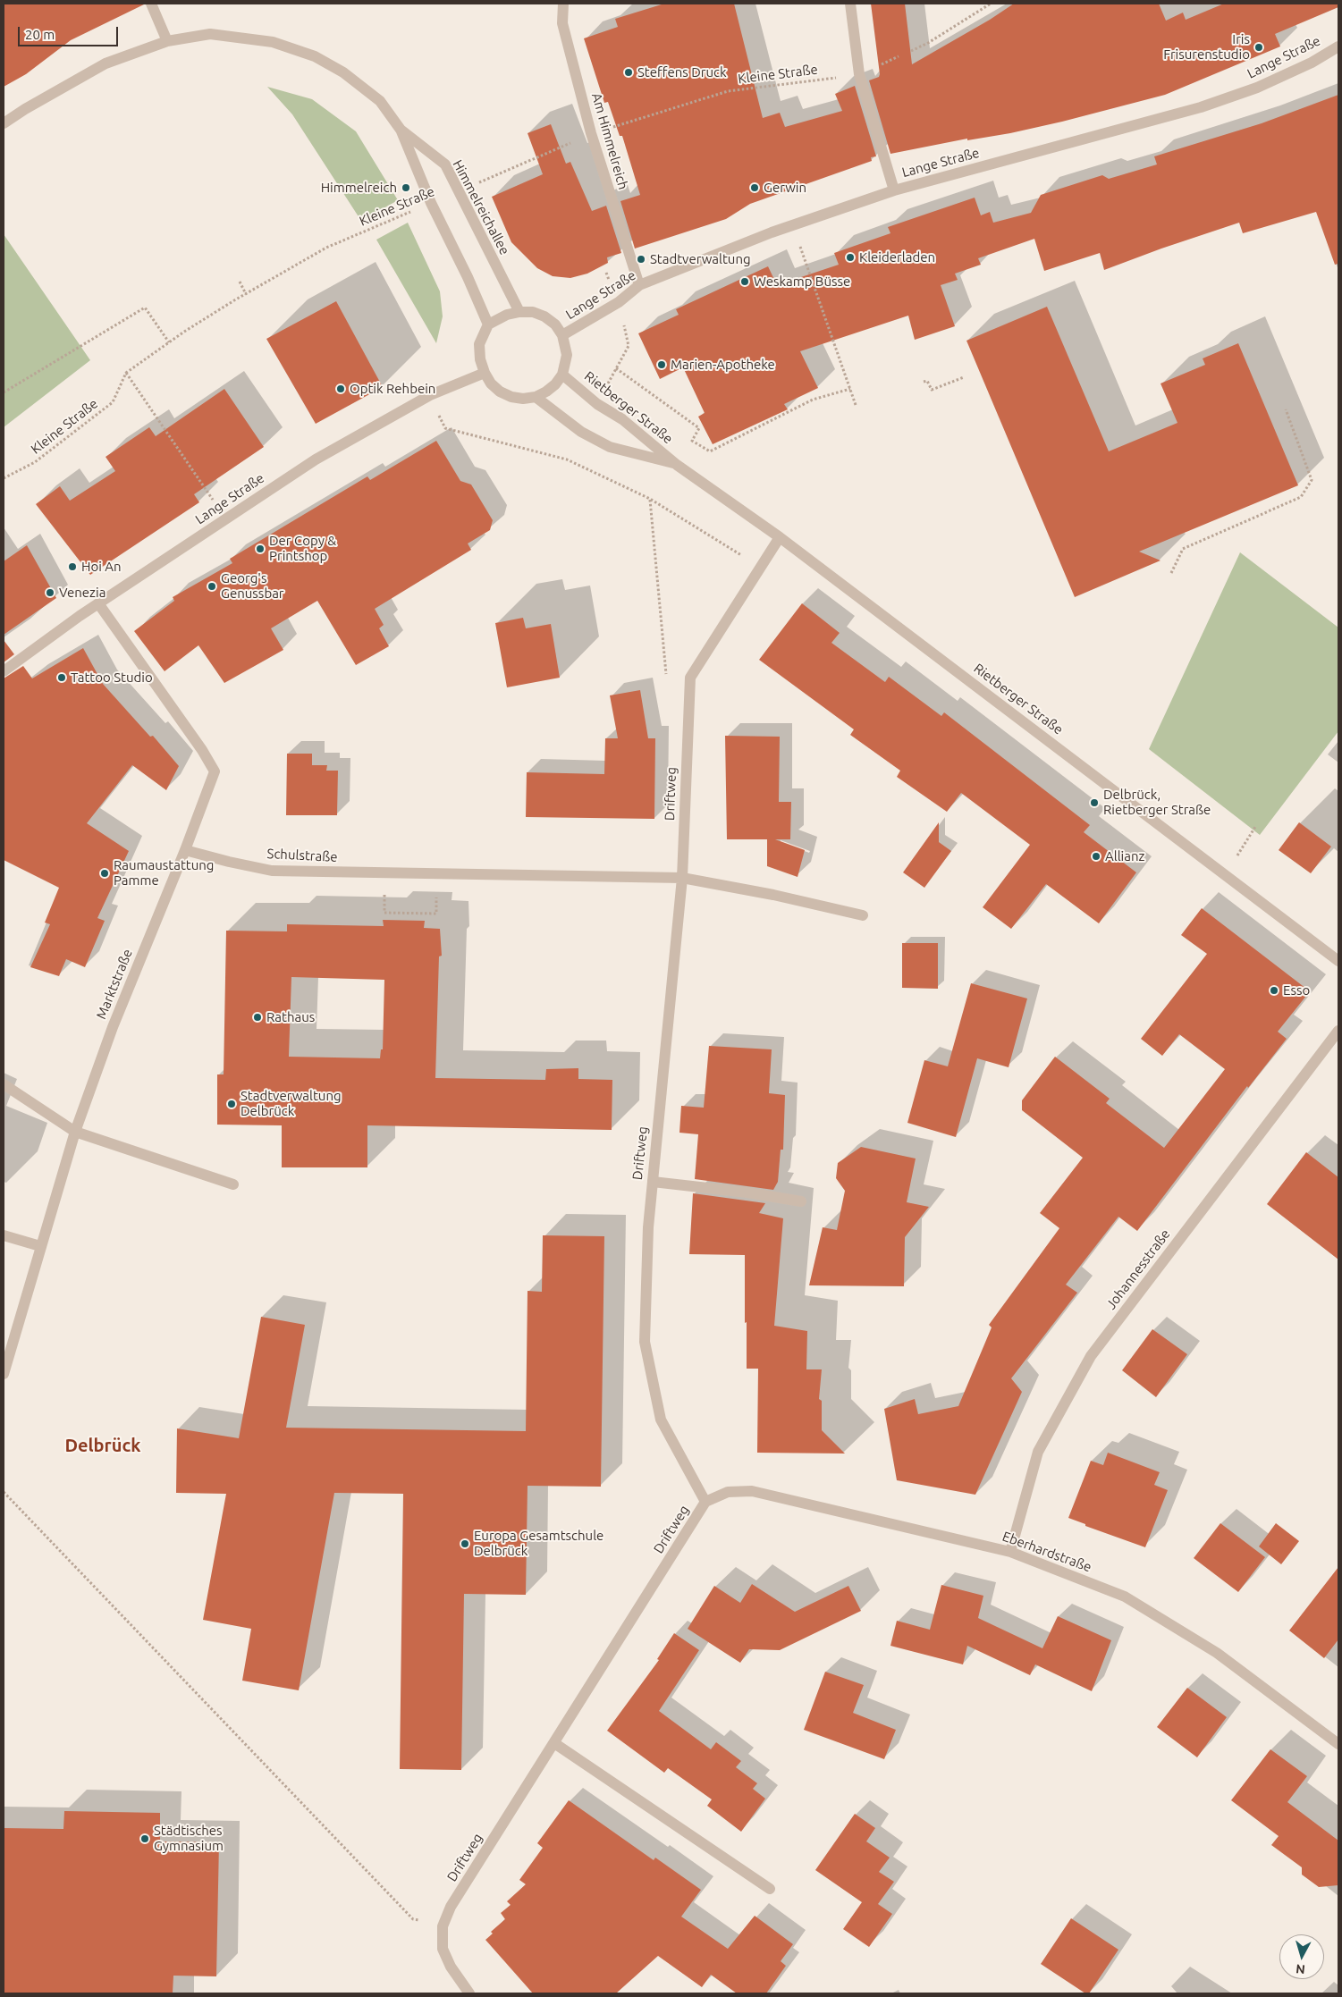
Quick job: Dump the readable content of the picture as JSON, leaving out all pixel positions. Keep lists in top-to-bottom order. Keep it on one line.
{"streets":{"street":["Lange Straße","Am Himmelreich","Himmelreichallee","Rietberger Straße","Driftweg","Schulstraße","Marktstraße","Johannesstraße","Eberhardstraße"],"path":["Kleine Straße"]},"crossings":[["Lange Straße","Am Himmelreich"],["Lange Straße","Himmelreichallee"],["Lange Straße","Rietberger Straße"],["Kleine Straße","Am Himmelreich"],["Kleine Straße","Himmelreichallee"],["Himmelreichallee","Rietberger Straße"],["Driftweg","Schulstraße"],["Driftweg","Eberhardstraße"],["Schulstraße","Marktstraße"],["Johannesstraße","Eberhardstraße"]],"districts":["Delbrück"],"places":["Iris Frisurenstudio","Steffens Druck","Himmelreich","Gerwin","Kleiderladen","Stadtverwaltung","Weskamp Büsse","Marien-Apotheke","Optik Rehbein","Der Copy & Printshop","Hoi An","Georg's Genussbar","Venezia","Tattoo Studio","Delbrück, Rietberger Straße","Allianz","Raumaustattung Pamme","Esso","Rathaus","Stadtverwaltung Delbrück","Europa Gesamtschule Delbrück","Städtisches Gymnasium"],"scale_bar":"20 m","north":"bottom"}
